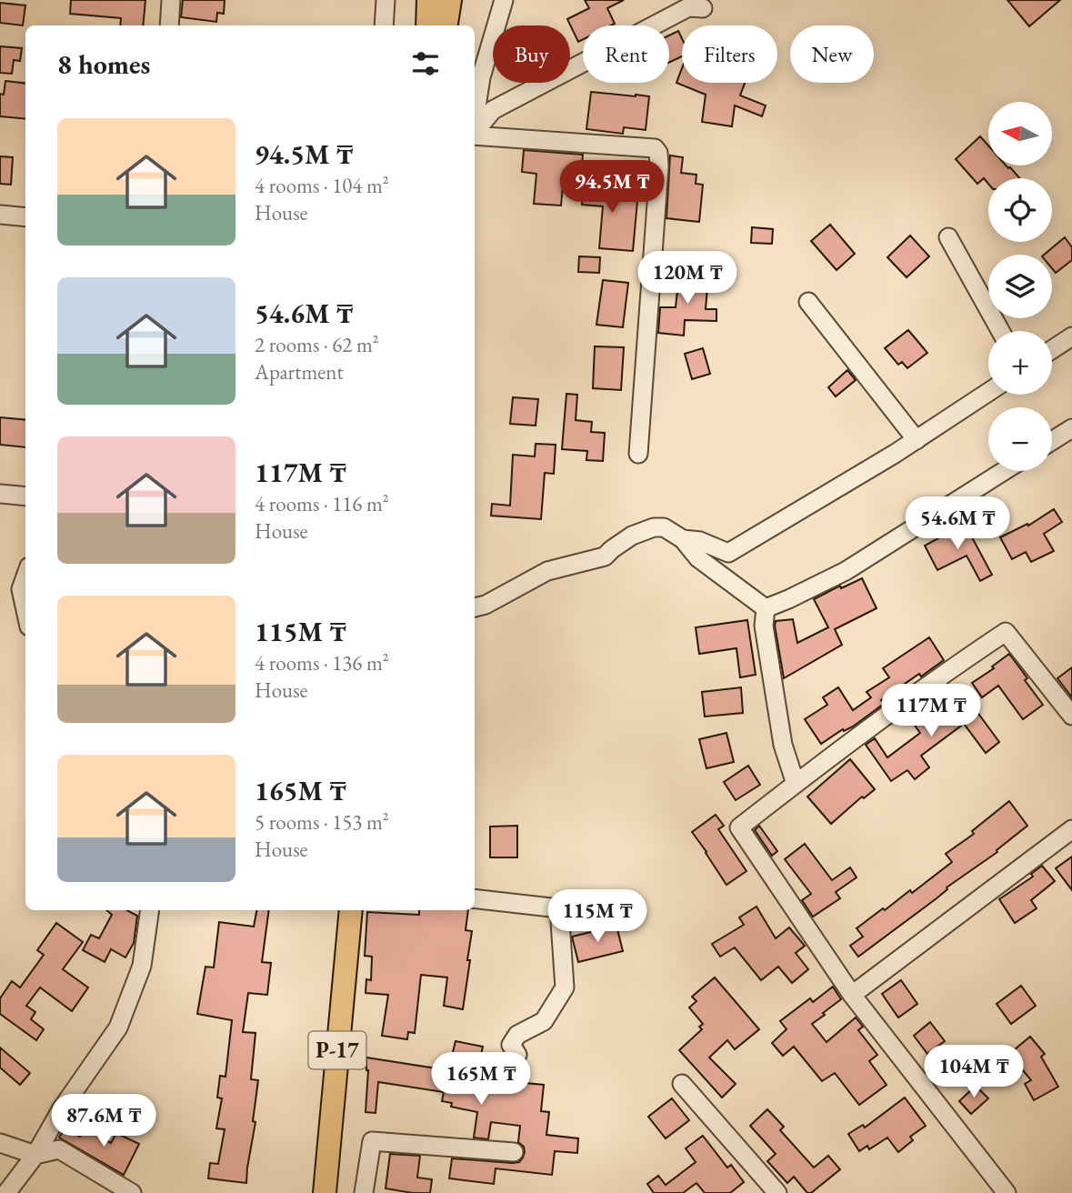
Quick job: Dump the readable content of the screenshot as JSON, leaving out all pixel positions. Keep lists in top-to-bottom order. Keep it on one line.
{"streets":{"main road":["P-17"]},"north":"left","page":{"chip":["Buy","Rent","Filters","New"],"heading":"8 homes","map_buttons":["+","−"],"list":[{"name":"94.5M ₸","note":"4 rooms · 104 m² · House"},{"name":"54.6M ₸","note":"2 rooms · 62 m² · Apartment"},{"name":"117M ₸","note":"4 rooms · 116 m² · House"},{"name":"115M ₸","note":"4 rooms · 136 m² · House"},{"name":"165M ₸","note":"5 rooms · 153 m² · House"}],"price":["94.5M ₸","120M ₸","54.6M ₸","117M ₸","115M ₸","104M ₸","165M ₸","87.6M ₸"]}}
